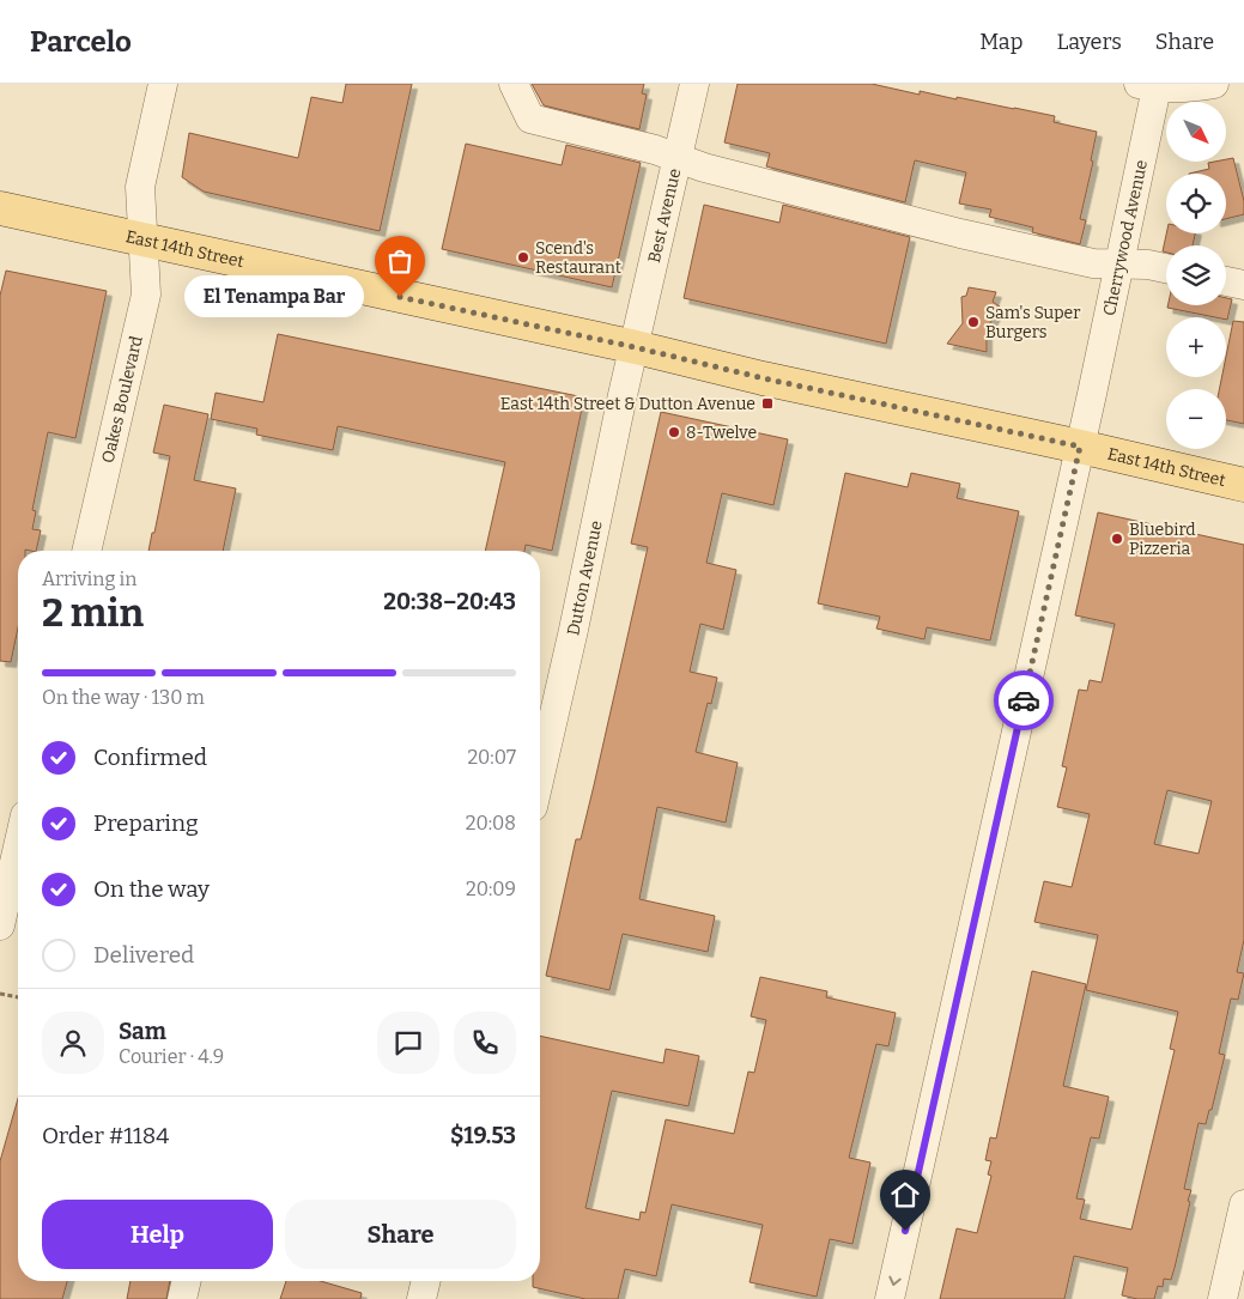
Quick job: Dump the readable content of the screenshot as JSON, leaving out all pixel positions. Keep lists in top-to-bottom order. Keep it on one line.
{"streets":{"main road":["East 14th Street"],"street":["Best Avenue","Cherrywood Avenue","Oakes Boulevard","Dutton Avenue"]},"crossings":[["Best Avenue","East 14th Street"],["Best Avenue","Dutton Avenue"],["Cherrywood Avenue","East 14th Street"],["East 14th Street","Oakes Boulevard"],["East 14th Street","Dutton Avenue"]],"one_way":["Cherrywood Avenue"],"places":{"other":["Scend's Restaurant","El Tenampa Bar","Sam's Super Burgers","8-Twelve","Bluebird Pizzeria"],"transit":["East 14th Street & Dutton Avenue"]},"north":"bottom right","page":{"header":"Parcelo","nav":["Map","Layers","Share"],"map_buttons":["+","−"],"bubble":"El Tenampa Bar","heading":["2 min","Arriving in","20:38–20:43"],"panel":["Sam","Courier · 4.9","Order #1184","$19.53"],"bar":"On the way · 130 m","list":[["Confirmed","20:07"],["Preparing","20:08"],["On the way","20:09"],"Delivered"],"buttons":["Help","Share"]}}
